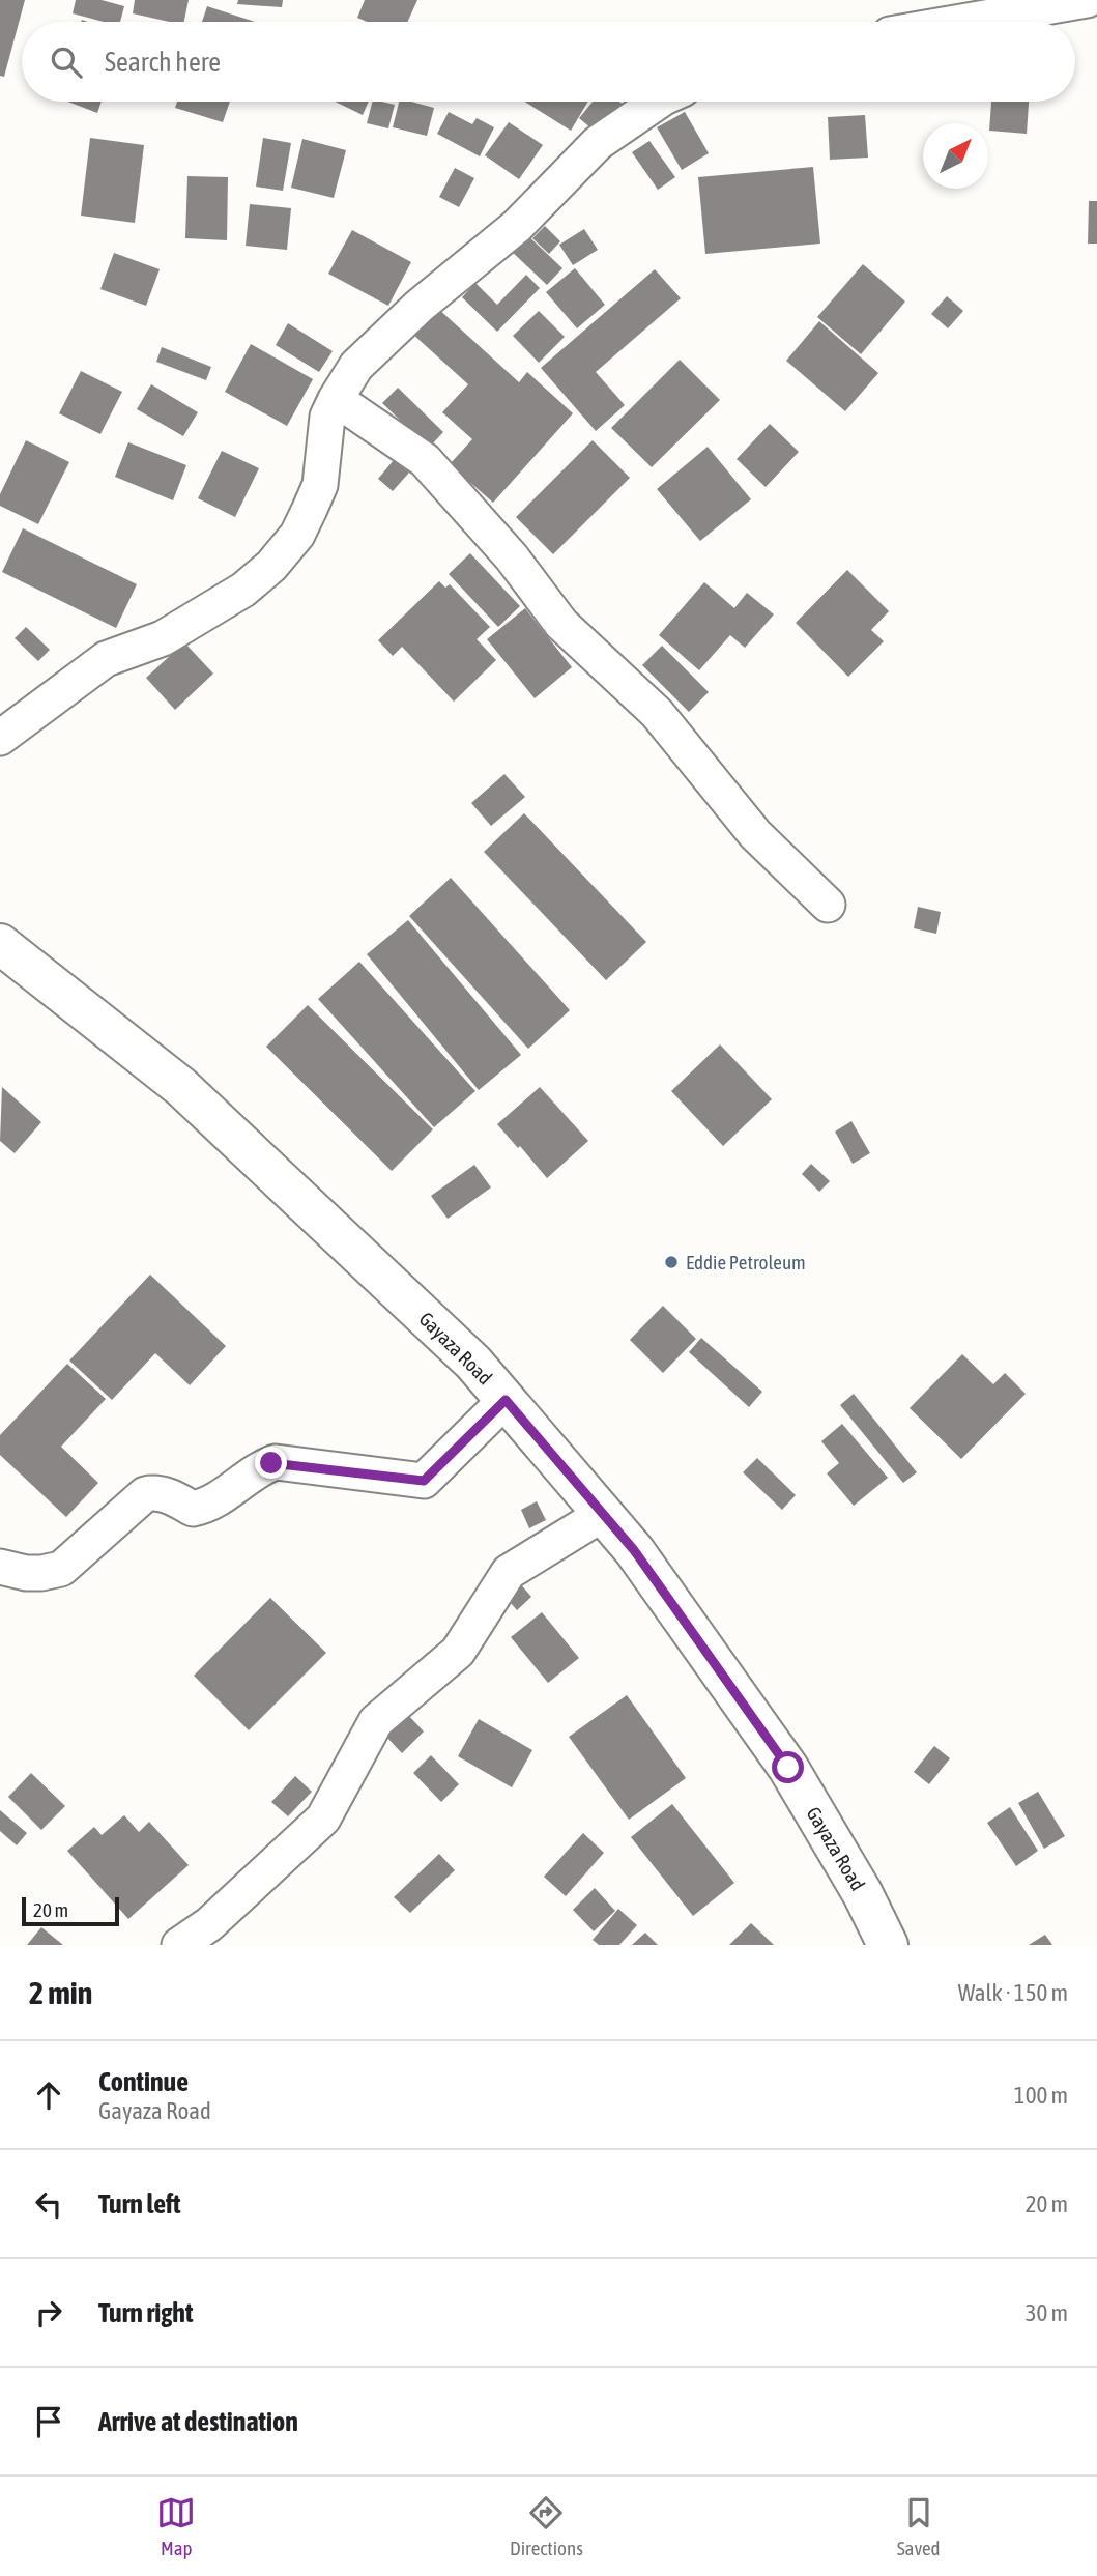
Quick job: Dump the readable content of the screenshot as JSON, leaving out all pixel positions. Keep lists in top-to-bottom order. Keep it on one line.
{"streets":{"main road":["Gayaza Road"]},"places":["Eddie Petroleum"],"scale_bar":"20 m","north":"top right","page":{"search":"Search here","scale":"20 m","heading":["2 min","Walk · 150 m"],"list":[["Continue","Gayaza Road","100 m"],["Turn left","20 m"],["Turn right","30 m"],"Arrive at destination"],"nav":["Map","Directions","Saved"]}}
